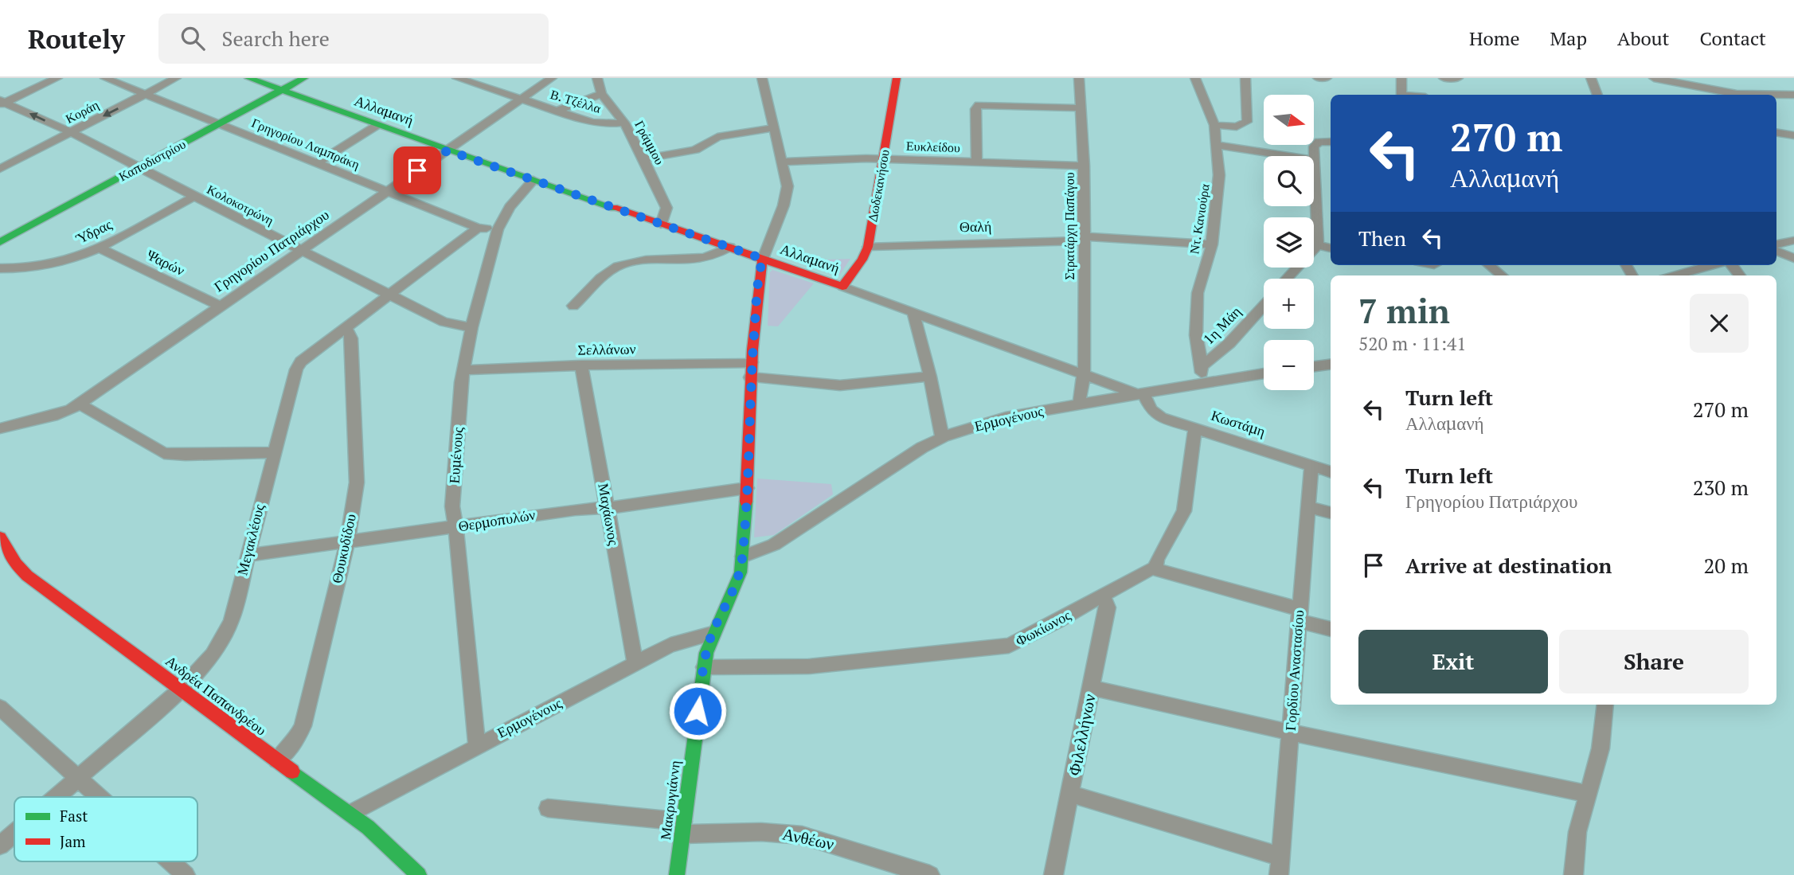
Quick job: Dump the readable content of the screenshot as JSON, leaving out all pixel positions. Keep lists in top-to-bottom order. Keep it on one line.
{"streets":{"street":["Β. Τζέλλα","Αλλαμανή","Κοράη","Γράμμου","Γρηγορίου Λαμπράκη","Ευκλείδου","Καποδιστρίου","Δωδεκανήσου","Κολοκοτρώνη","Ντ. Κανιούρα","Στρατάρχη Παπάγου","Θαλή","Ύδρας","Γρηγορίου Πατριάρχου","Ψαρών","1η Μάη","Σελλάνων","Ερμογένους","Κωστάμη","Ευμένους","Μαχάωνος","Θερμοπυλών","Μεγακλέους","Θουκυδίδου","Φωκίωνος","Γορδίου Αναστασίου","Ανδρέα Παπανδρέου","Φιλελλήνων","Μακρυγιάννη","Ανθέων"]},"crossings":[["Β. Τζέλλα","Γράμμου"],["Β. Τζέλλα","Γρηγορίου Πατριάρχου"],["Αλλαμανή","Γράμμου"],["Αλλαμανή","Καποδιστρίου"],["Αλλαμανή","Δωδεκανήσου"],["Αλλαμανή","Στρατάρχη Παπάγου"],["Αλλαμανή","Γρηγορίου Πατριάρχου"],["Αλλαμανή","Ερμογένους"],["Αλλαμανή","Κωστάμη"],["Αλλαμανή","Ευμένους"],["Αλλαμανή","Μακρυγιάννη"],["Κοράη","Γρηγορίου Λαμπράκη"],["Κοράη","Κολοκοτρώνη"],["Γρηγορίου Λαμπράκη","Καποδιστρίου"],["Γρηγορίου Λαμπράκη","Γρηγορίου Πατριάρχου"],["Γρηγορίου Λαμπράκη","Ευμένους"],["Γρηγορίου Λαμπράκη","Μεγακλέους"],["Ευκλείδου","Δωδεκανήσου"],["Ευκλείδου","Στρατάρχη Παπάγου"],["Ευκλείδου","Μακρυγιάννη"],["Καποδιστρίου","Κολοκοτρώνη"],["Δωδεκανήσου","Θαλή"],["Κολοκοτρώνη","Ύδρας"],["Κολοκοτρώνη","Γρηγορίου Πατριάρχου"],["Κολοκοτρώνη","Ευμένους"],["Κολοκοτρώνη","Μεγακλέους"],["Ντ. Κανιούρα","Θαλή"],["Ντ. Κανιούρα","1η Μάη"],["Στρατάρχη Παπάγου","Θαλή"],["Στρατάρχη Παπάγου","Ερμογένους"],["Ύδρας","Ψαρών"],["Γρηγορίου Πατριάρχου","Ψαρών"],["Σελλάνων","Ευμένους"],["Σελλάνων","Μαχάωνος"],["Σελλάνων","Μακρυγιάννη"],["Ερμογένους","Κωστάμη"],["Ερμογένους","Ευμένους"],["Ερμογένους","Μαχάωνος"],["Ερμογένους","Ανδρέα Παπανδρέου"],["Ερμογένους","Μακρυγιάννη"],["Κωστάμη","Γορδίου Αναστασίου"],["Ευμένους","Θερμοπυλών"],["Μαχάωνος","Θερμοπυλών"],["Θερμοπυλών","Μεγακλέους"],["Θερμοπυλών","Θουκυδίδου"],["Θερμοπυλών","Μακρυγιάννη"],["Μεγακλέους","Θουκυδίδου"],["Μεγακλέους","Ανδρέα Παπανδρέου"],["Θουκυδίδου","Ανδρέα Παπανδρέου"],["Φωκίωνος","Φιλελλήνων"],["Φωκίωνος","Μακρυγιάννη"],["Μακρυγιάννη","Ανθέων"]],"one_way":["Κοράη"],"legend":["Fast","Jam"],"north":"right","page":{"header":"Routely","search":"Search here","nav":["Home","Map","About","Contact"],"map_buttons":["+","−"],"turn":["270 m","Αλλαμανή"],"then":"Then","heading":["7 min","520 m · 11:41"],"list":[{"name":"Turn left","note":"Αλλαμανή","value":"270 m"},{"name":"Turn left","note":"Γρηγορίου Πατριάρχου","value":"230 m"},{"name":"Arrive at destination","value":"20 m"}],"buttons":["Exit","Share"]}}
